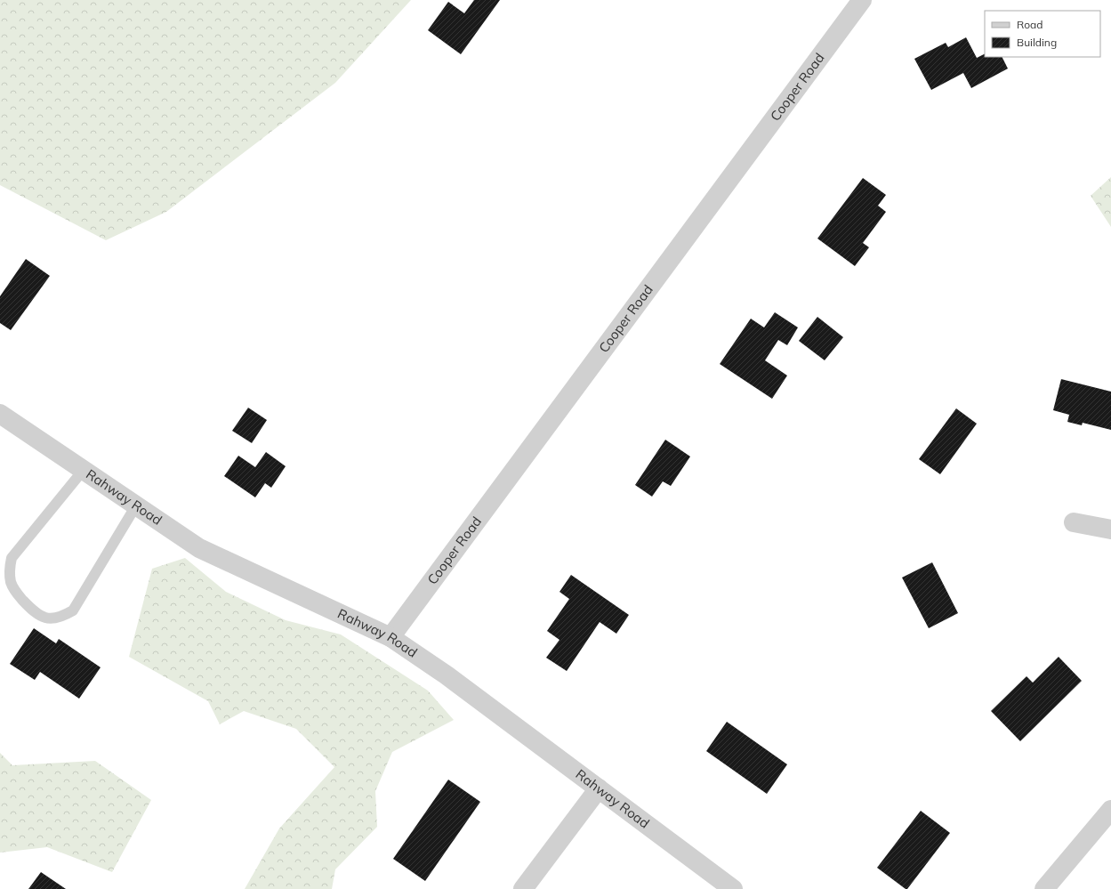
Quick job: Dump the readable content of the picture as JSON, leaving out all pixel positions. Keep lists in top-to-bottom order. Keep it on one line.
{"streets":{"street":["Cooper Road","Rahway Road"]},"crossings":[["Cooper Road","Rahway Road"]],"legend":["Road","Building"]}
